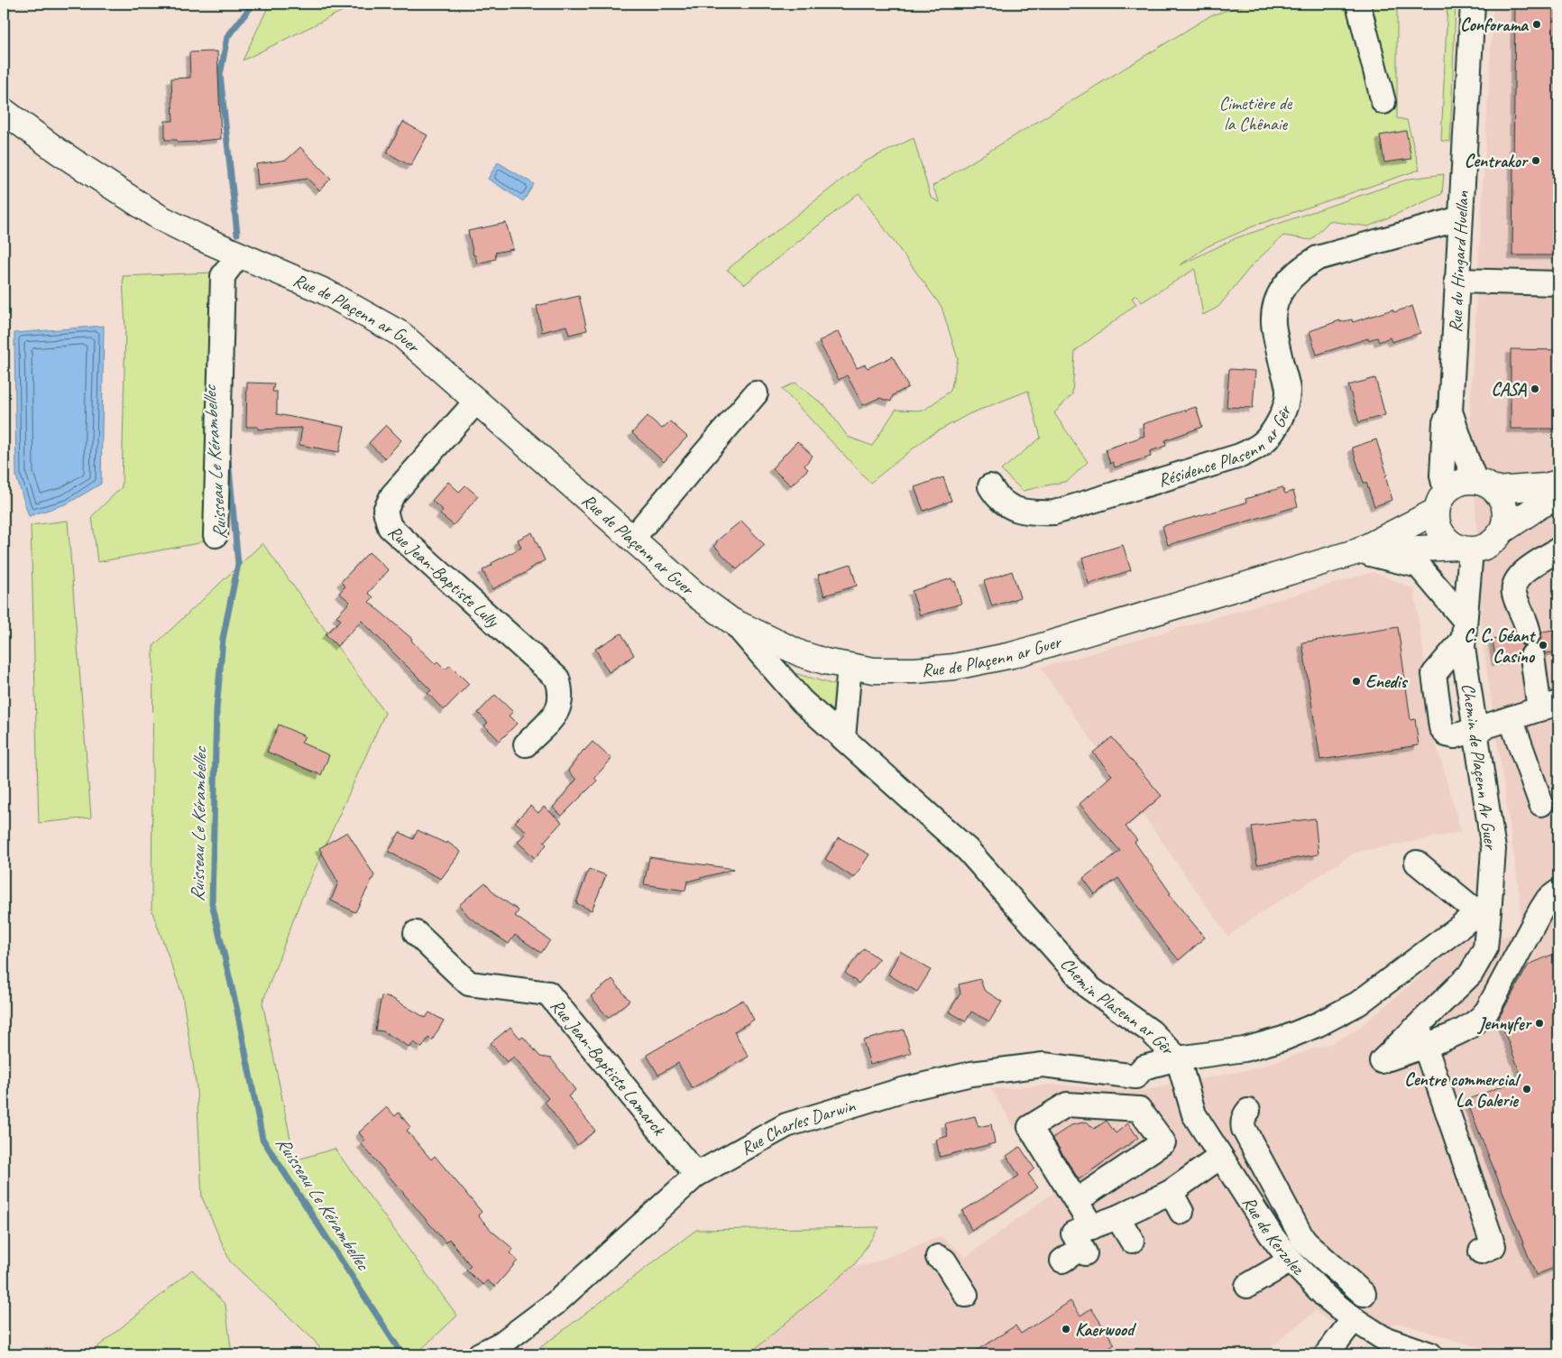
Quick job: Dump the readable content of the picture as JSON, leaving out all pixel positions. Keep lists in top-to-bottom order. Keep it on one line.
{"streets":{"main road":["Rue de Plaçenn ar Guer"],"street":["Rue du Hingard Huellan","Résidence Plasenn ar Gêr","Rue Jean-Baptiste Lully","Chemin de Plaçenn Ar Guer","Chemin Plasenn ar Gêr","Rue Jean-Baptiste Lamarck","Rue Charles Darwin","Rue de Kerzolez"]},"crossings":[["Rue du Hingard Huellan","Rue de Plaçenn ar Guer"],["Rue du Hingard Huellan","Résidence Plasenn ar Gêr"],["Rue du Hingard Huellan","Chemin de Plaçenn Ar Guer"],["Rue de Plaçenn ar Guer","Rue Jean-Baptiste Lully"],["Rue de Plaçenn ar Guer","Chemin de Plaçenn Ar Guer"],["Rue de Plaçenn ar Guer","Chemin Plasenn ar Gêr"],["Chemin de Plaçenn Ar Guer","Chemin Plasenn ar Gêr"],["Chemin Plasenn ar Gêr","Rue Charles Darwin"],["Chemin Plasenn ar Gêr","Rue de Kerzolez"],["Rue Jean-Baptiste Lamarck","Rue Charles Darwin"],["Rue Charles Darwin","Rue de Kerzolez"]],"water":["Ruisseau Le Kérambellec"],"parks":["Cimetière de la Chênaie"],"places":["Conforama","Centrakor","CASA","C. C. Géant Casino","Enedis","Jennyfer","Centre commercial La Galerie","Kaerwood"]}
